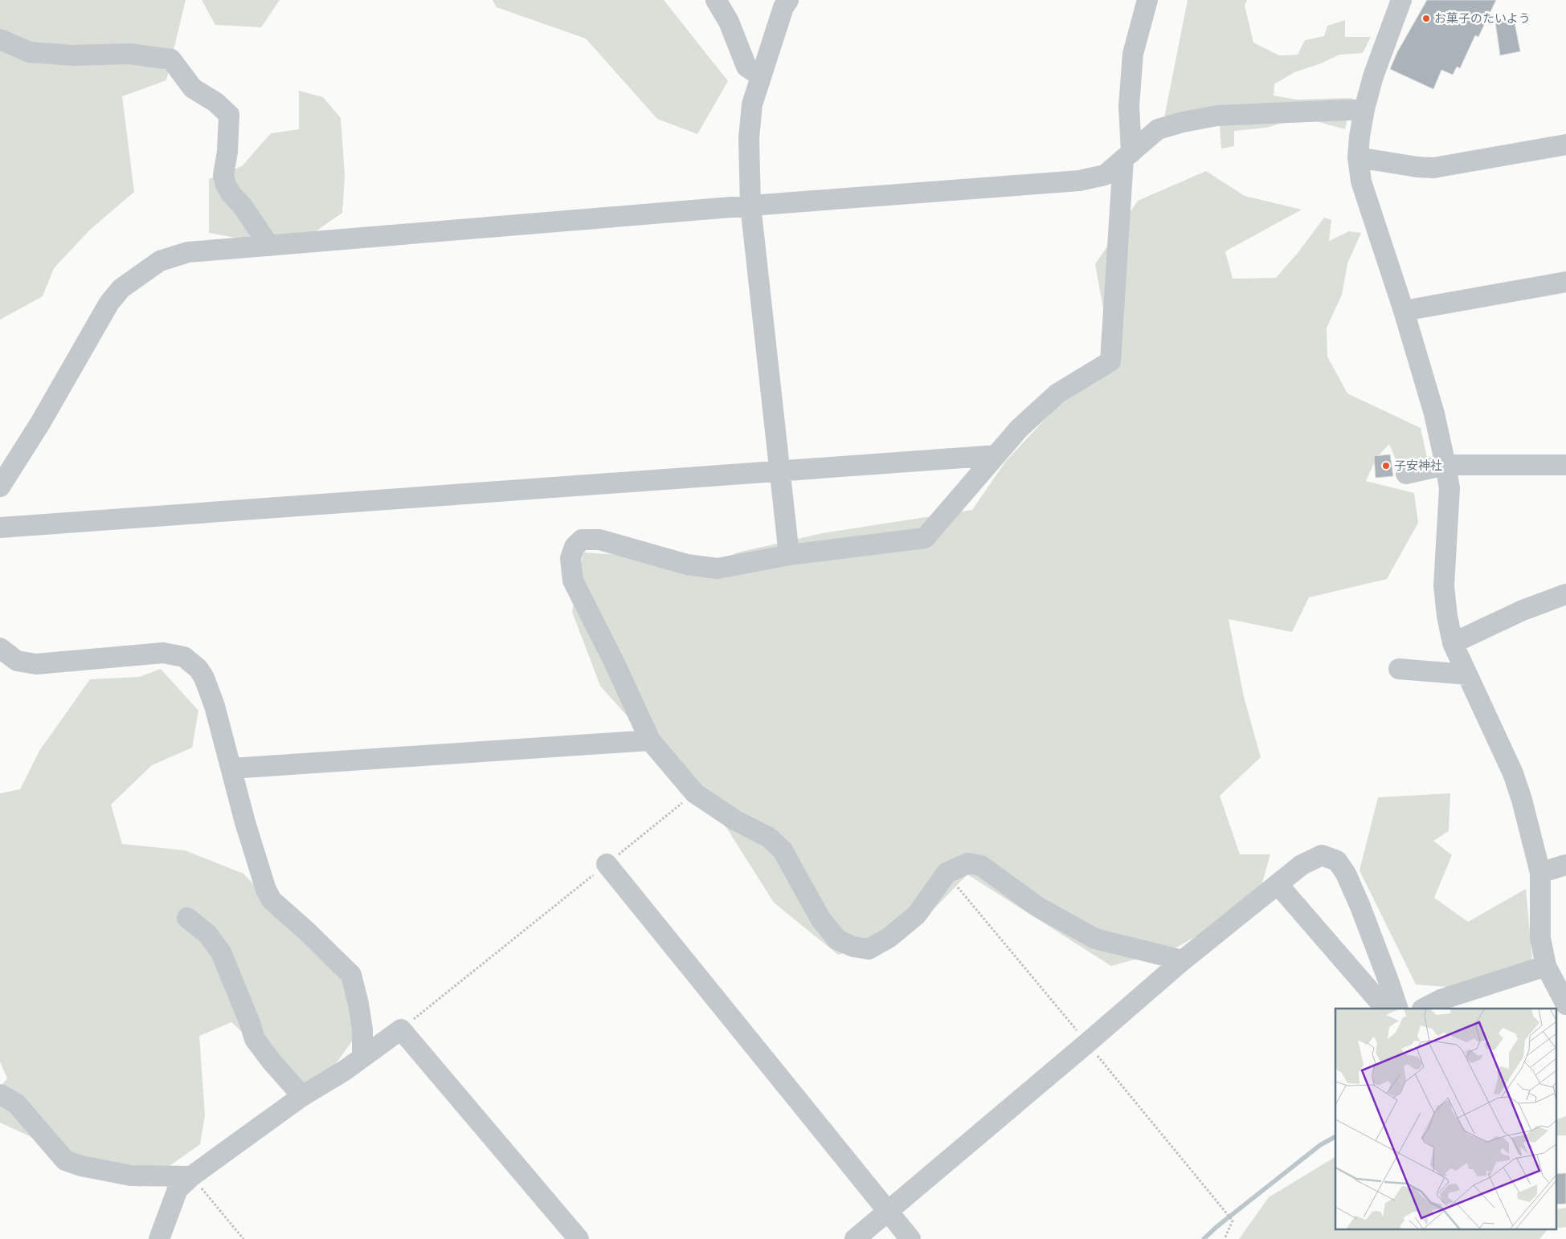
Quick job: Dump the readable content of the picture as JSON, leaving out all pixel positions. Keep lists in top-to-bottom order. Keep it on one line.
{"places":["お菓子のたいよう","子安神社"]}
